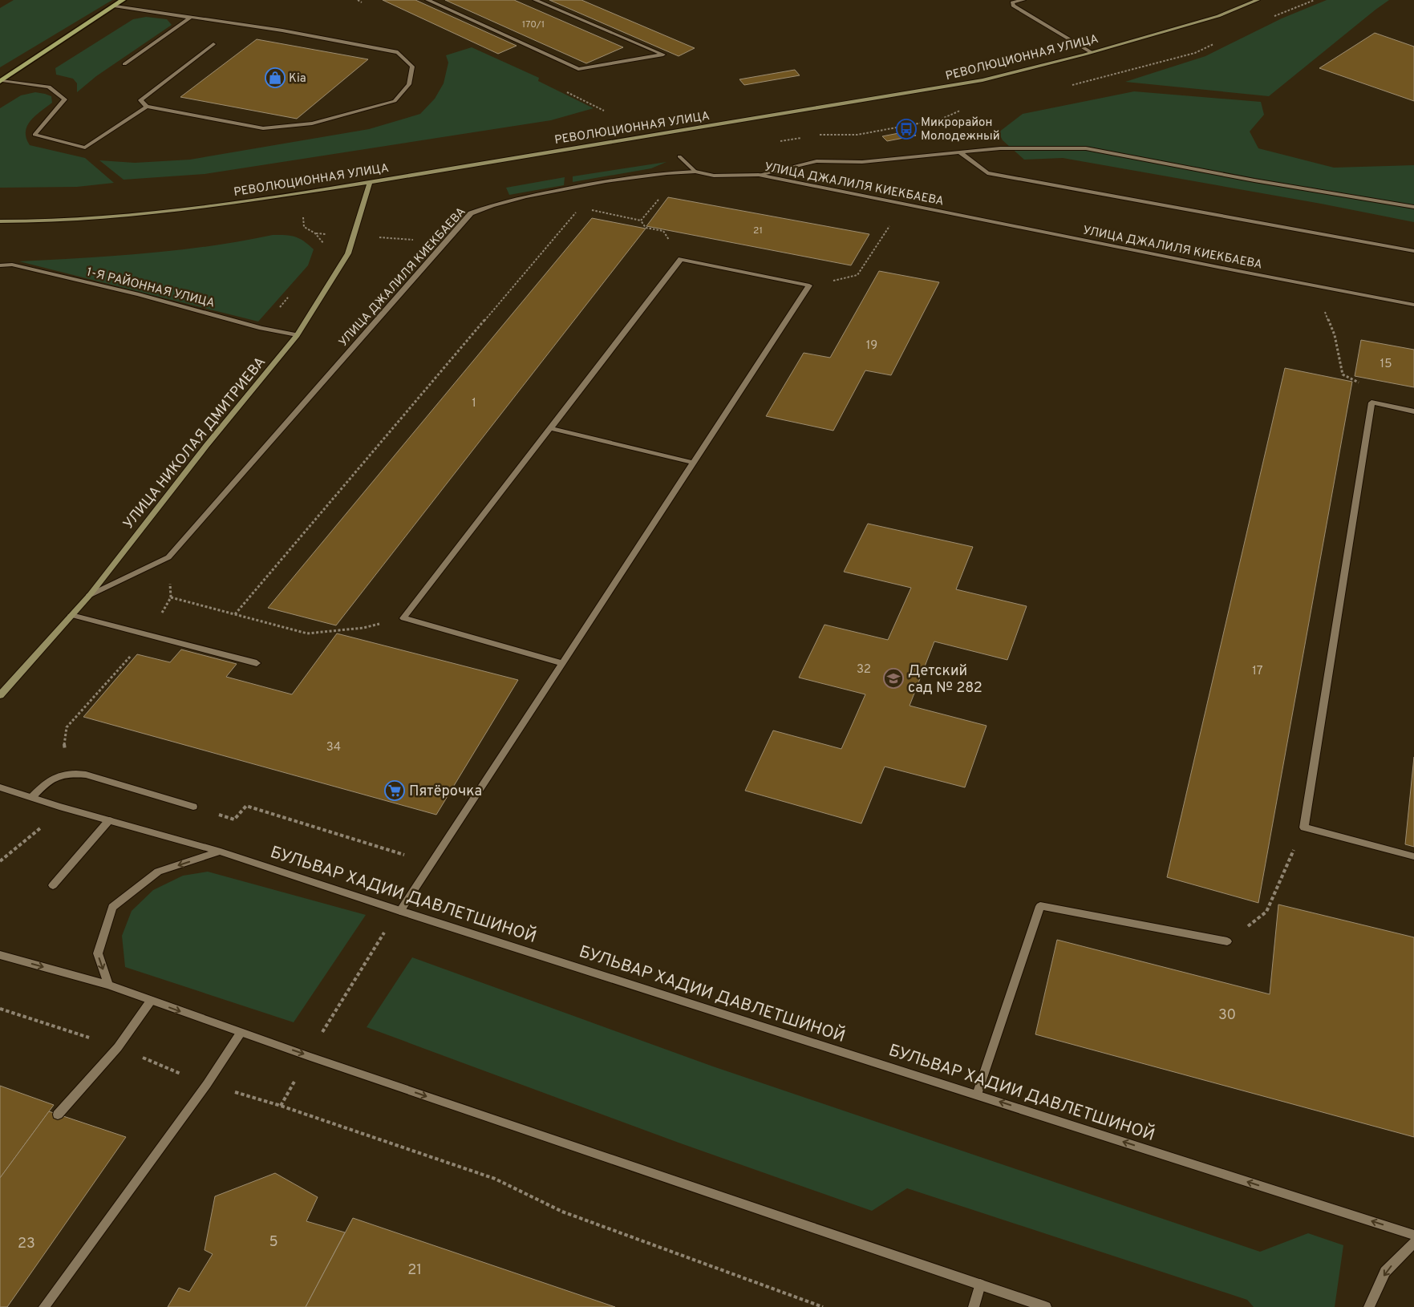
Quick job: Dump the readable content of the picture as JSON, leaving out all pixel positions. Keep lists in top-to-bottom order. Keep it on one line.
{"streets":{"main road":["РЕВОЛЮЦИОННАЯ УЛИЦА","УЛИЦА НИКОЛАЯ ДМИТРИЕВА"],"street":["УЛИЦА ДЖАЛИЛЯ КИЕКБАЕВА","1-Я РАЙОННАЯ УЛИЦА","БУЛЬВАР ХАДИИ ДАВЛЕТШИНОЙ"]},"crossings":[["РЕВОЛЮЦИОННАЯ УЛИЦА","УЛИЦА НИКОЛАЯ ДМИТРИЕВА"],["УЛИЦА ДЖАЛИЛЯ КИЕКБАЕВА","УЛИЦА НИКОЛАЯ ДМИТРИЕВА"],["1-Я РАЙОННАЯ УЛИЦА","УЛИЦА НИКОЛАЯ ДМИТРИЕВА"]],"places":{"shop":["Kia"],"bus stop":["Микрорайон Молодежный"],"school or university":["Детский сад № 282"],"supermarket":["Пятёрочка"]},"house_numbers":["170/1","21","19","15","1","32","17","34","30","5","23","21"]}
